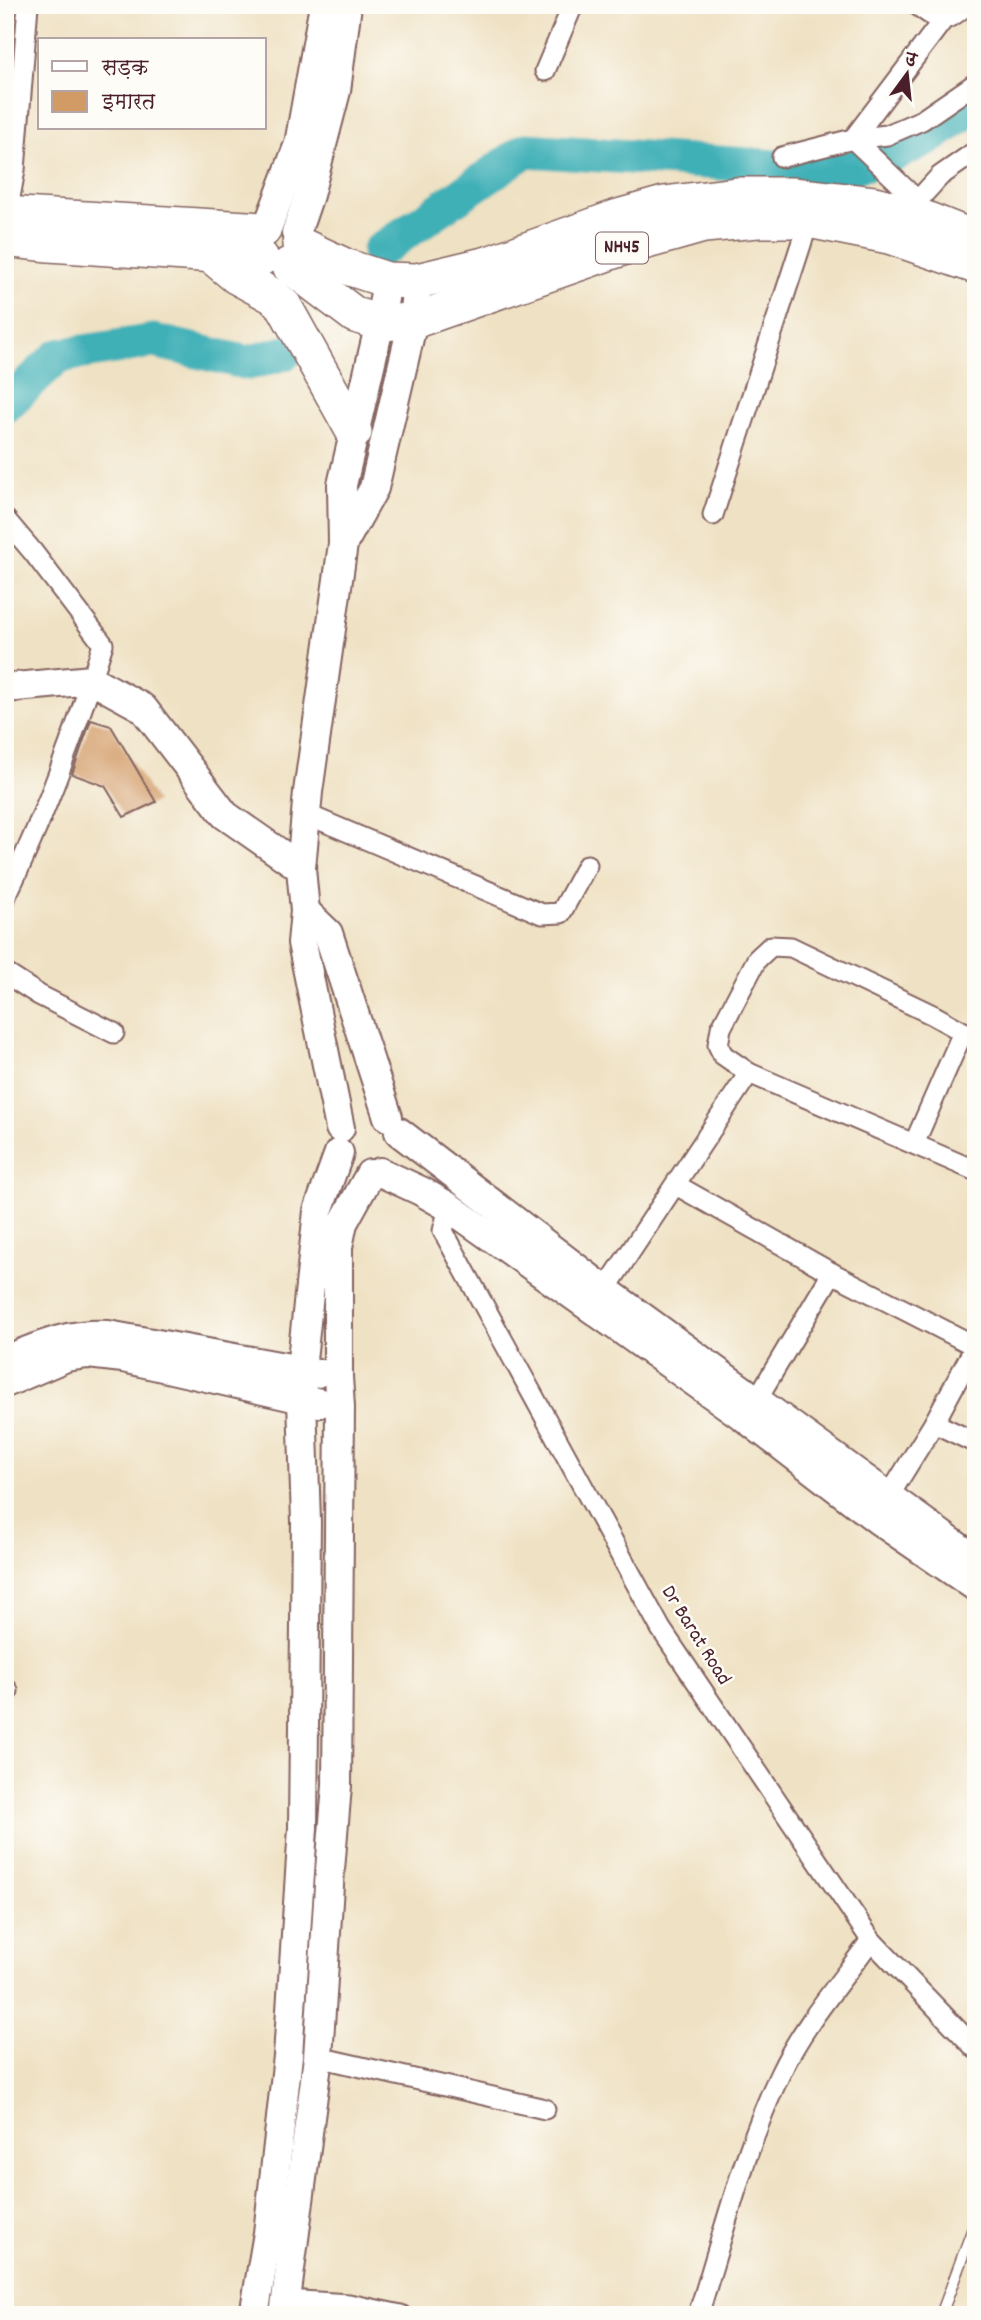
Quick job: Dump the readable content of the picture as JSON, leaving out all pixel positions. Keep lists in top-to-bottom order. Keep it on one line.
{"streets":{"highway":["NH45"],"street":["Dr Barat Road"]},"legend":["सड़क","इमारत"],"north":"top"}
